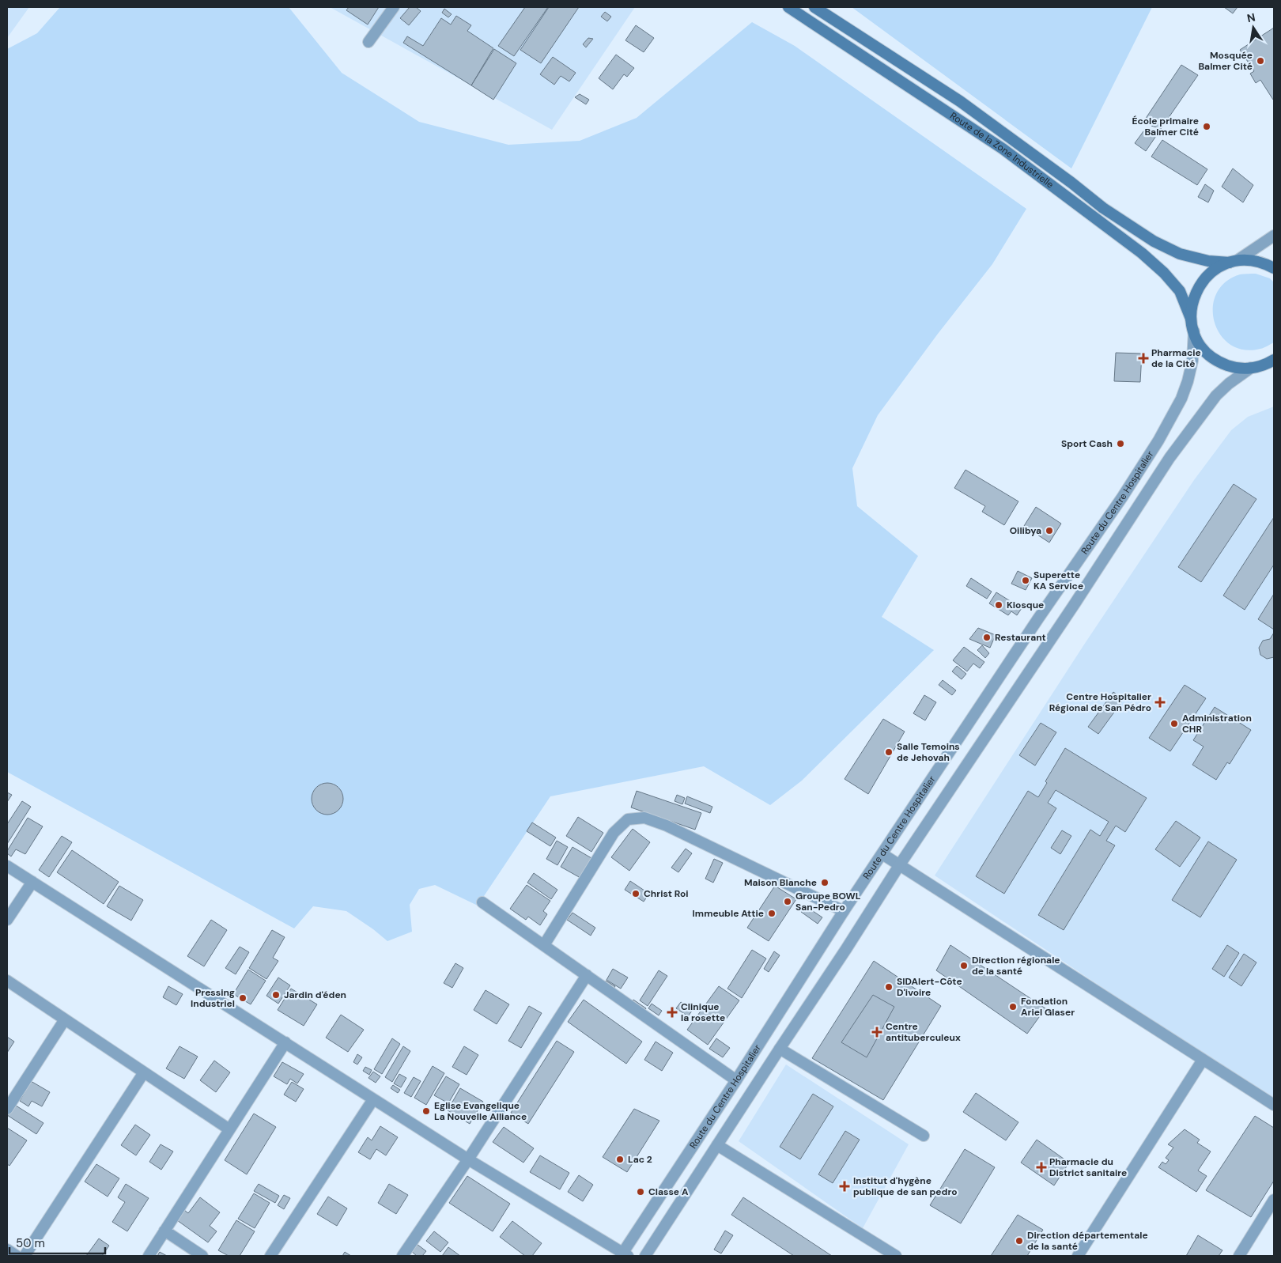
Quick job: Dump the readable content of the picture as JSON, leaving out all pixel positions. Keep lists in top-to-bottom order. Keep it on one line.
{"streets":{"main road":["Route de la Zone Industrielle"],"street":["Route du Centre Hospitalier"]},"places":{"other":["Mosquée Balmer Cité","École primaire Balmer Cité","Sport Cash","Oilibya","Superette KA Service","Kiosque","Restaurant","Administration CHR","Salle Temoins de Jehovah","Maison Blanche","Christ Roi","Groupe BOWL San-Pedro","Immeuble Attie","Direction régionale de la santé","SIDAlert-Côte D'ivoire","Jardin d'éden","Pressing Industriel","Fondation Ariel Glaser","Eglise Evangelique La Nouvelle Alliance","Lac 2","Classe A","Direction départementale de la santé"],"health":["Pharmacie de la Cité","Centre Hospitalier Régional de San Pédro","Clinique la rosette","Centre antituberculeux","Pharmacie du District sanitaire","Institut d'hygène publique de san pedro"]},"scale_bar":"50 m","north":"top"}
